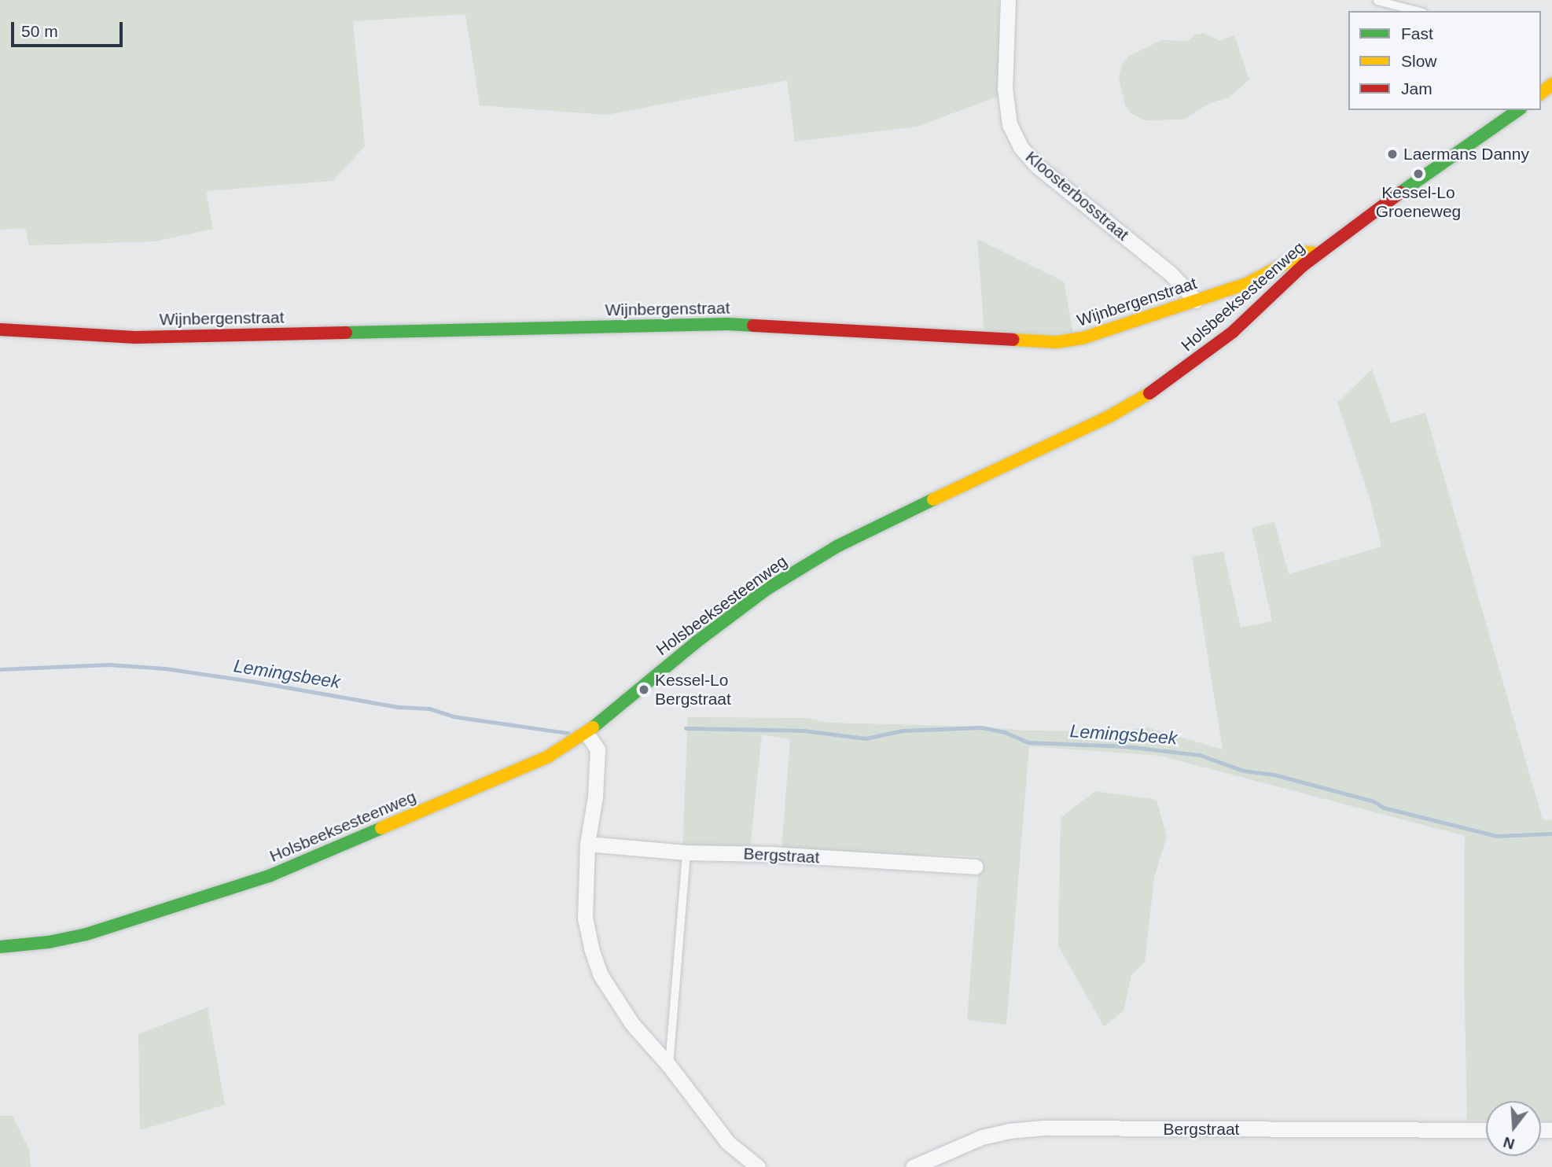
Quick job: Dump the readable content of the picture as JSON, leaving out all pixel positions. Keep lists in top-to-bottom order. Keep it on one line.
{"streets":{"street":["Kloosterbosstraat","Holsbeeksesteenweg","Wijnbergenstraat","Bergstraat"]},"crossings":[["Kloosterbosstraat","Wijnbergenstraat"],["Holsbeeksesteenweg","Wijnbergenstraat"]],"water":["Lemingsbeek"],"places":["Laermans Danny","Kessel-Lo Groeneweg","Kessel-Lo Bergstraat"],"legend":["Fast","Slow","Jam"],"scale_bar":"50 m","north":"bottom"}
